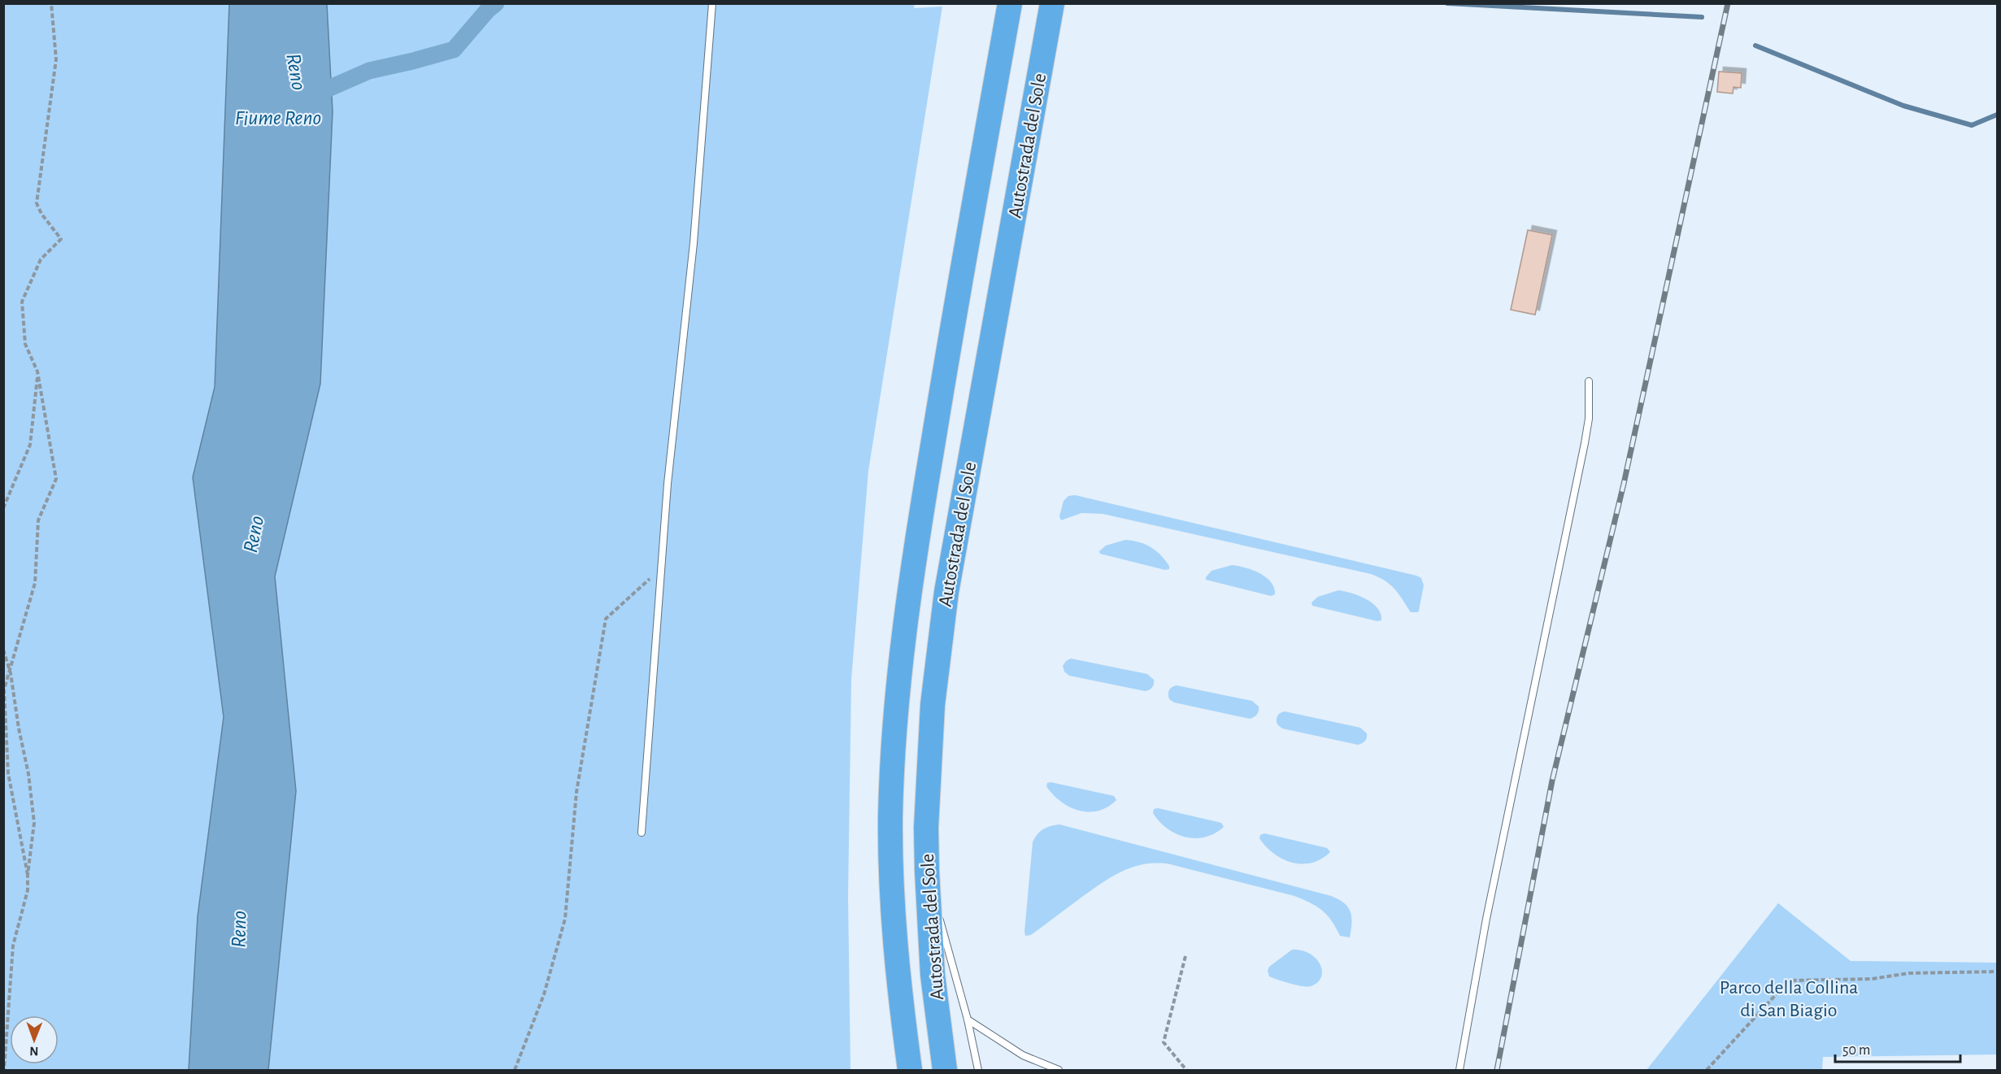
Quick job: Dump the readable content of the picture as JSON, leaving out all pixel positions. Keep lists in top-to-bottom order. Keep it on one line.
{"streets":{"highway":["Autostrada del Sole"]},"water":["Reno","Fiume Reno"],"parks":["Parco della Collina di San Biagio"],"scale_bar":"50 m","north":"bottom"}
